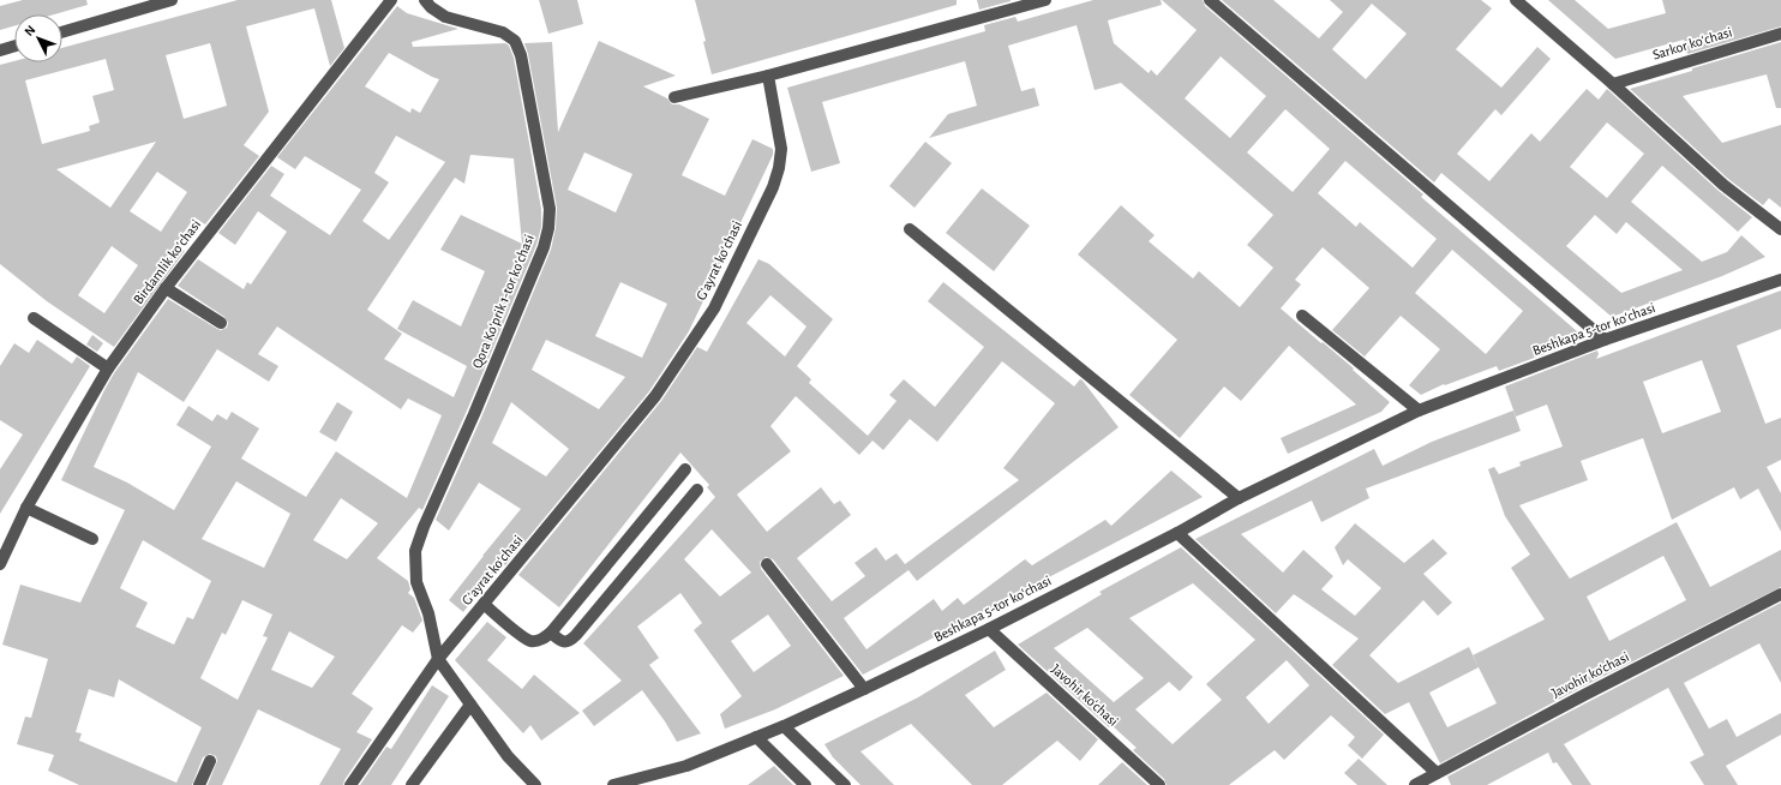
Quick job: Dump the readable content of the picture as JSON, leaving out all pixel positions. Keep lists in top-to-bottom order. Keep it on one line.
{"streets":{"street":["Sarkor koʻchasi","Gʻayrat koʻchasi","Birdamlik koʻchasi","Qora Koʻprik 1-tor koʻchasi","Beshkapa 5-tor koʻchasi","Javohir ko'chasi"]},"crossings":[["Gʻayrat koʻchasi","Qora Koʻprik 1-tor koʻchasi"],["Beshkapa 5-tor koʻchasi","Javohir ko'chasi"]],"north":"top left"}
